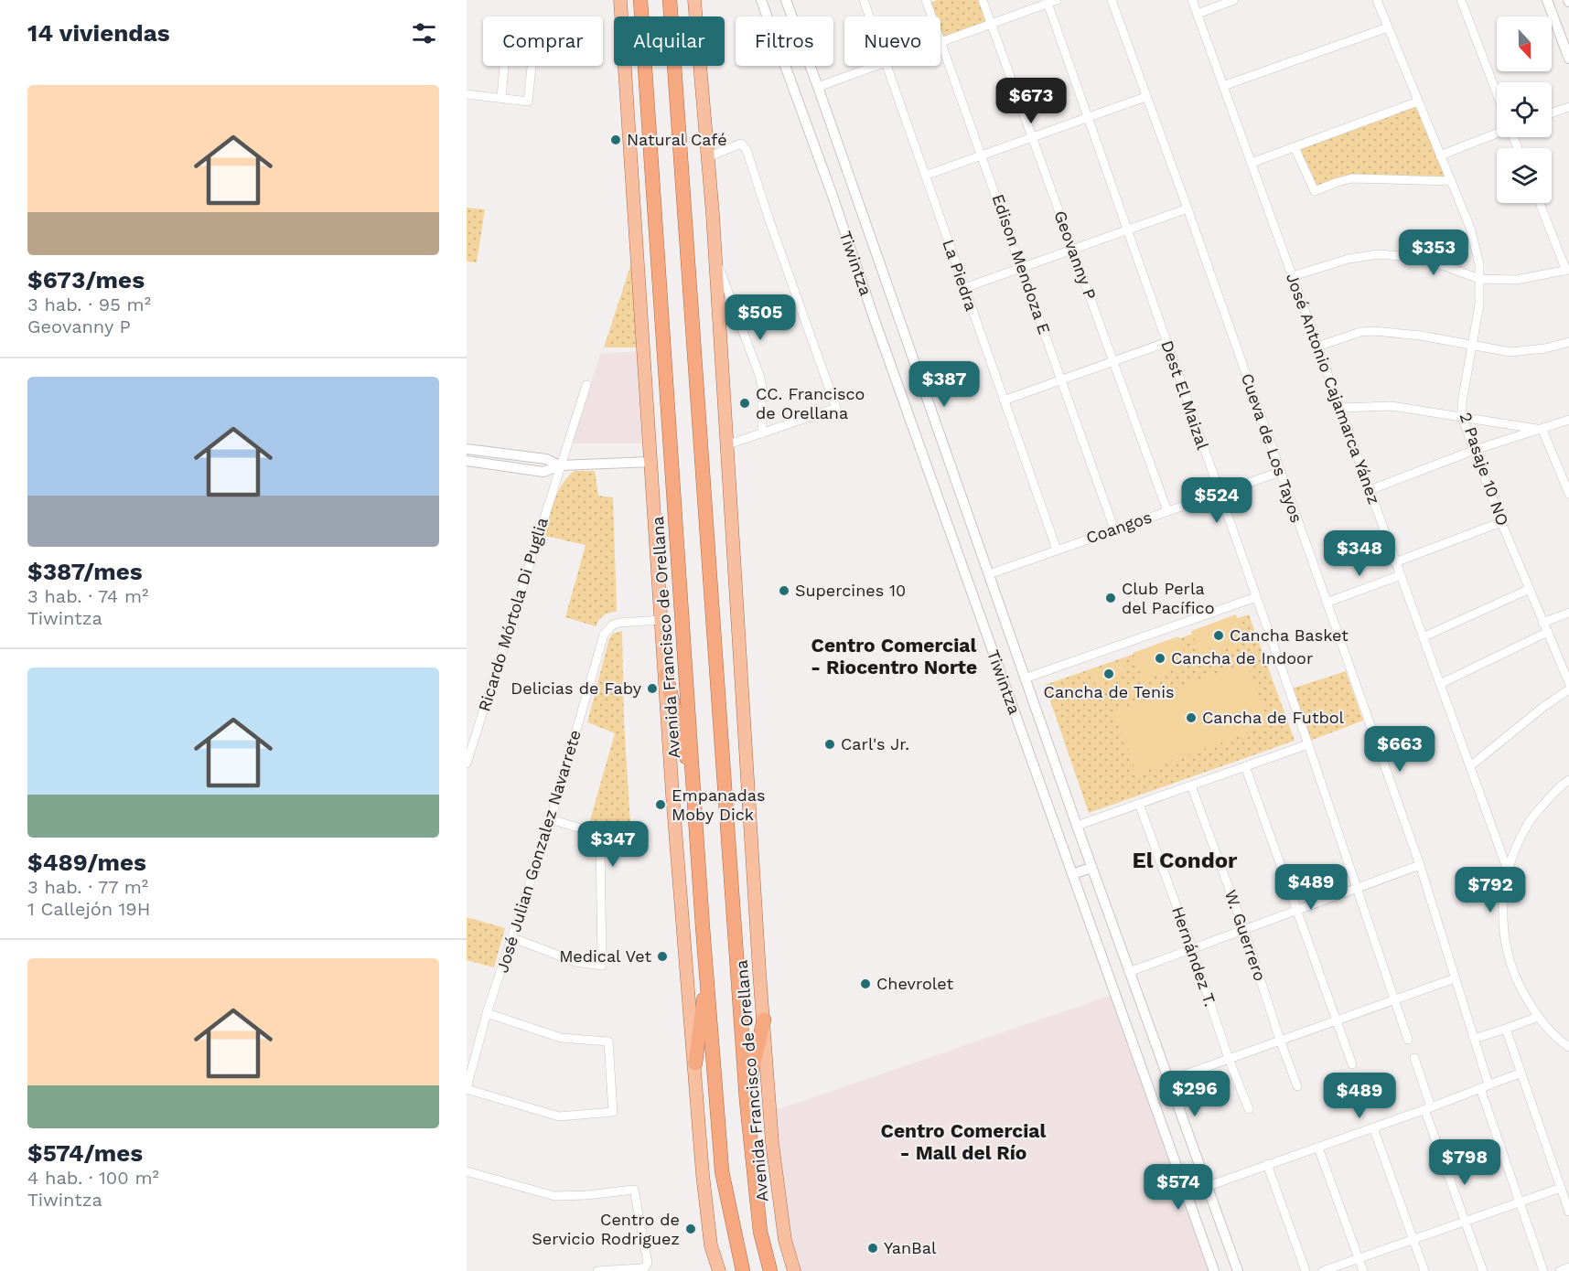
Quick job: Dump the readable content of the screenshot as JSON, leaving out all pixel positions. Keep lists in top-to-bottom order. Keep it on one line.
{"streets":{"highway":["Avenida Francisco de Orellana"],"street":["Geovanny P","Tiwintza","Edison Mendoza E","La Piedra","José Antonio Cajamarca Yánez","Dest El Maizal","Cueva de Los Tayos","2 Pasaje 10 NO","Coangos","Ricardo Mórtola Di Puglia","José Julian Gonzalez Navarrete","W. Guerrero","Hernández T."]},"crossings":[["Geovanny P","Coangos"],["Tiwintza","Coangos"],["Edison Mendoza E","Coangos"],["La Piedra","Coangos"],["Dest El Maizal","Coangos"],["Cueva de Los Tayos","Coangos"],["Avenida Francisco de Orellana","José Julian Gonzalez Navarrete"]],"districts":["Centro Comercial - Riocentro Norte","El Condor","Centro Comercial - Mall del Río"],"places":["Natural Café","CC. Francisco de Orellana","Supercines 10","Club Perla del Pacífico","Cancha Basket","Cancha de Indoor","Cancha de Tenis","Delicias de Faby","Cancha de Futbol","Carl's Jr.","Empanadas Moby Dick","Medical Vet","Chevrolet","Centro de Servicio Rodriguez","YanBal"],"north":"bottom","page":{"heading":"14 viviendas","chip":["Comprar","Alquilar","Filtros","Nuevo"],"list":[{"name":"$673/mes","note":"3 hab. · 95 m² · Geovanny P"},{"name":"$387/mes","note":"3 hab. · 74 m² · Tiwintza"},{"name":"$489/mes","note":"3 hab. · 77 m² · 1 Callejón 19H"},{"name":"$574/mes","note":"4 hab. · 100 m² · Tiwintza"}],"price":["$673","$353","$505","$387","$524","$348","$663","$347","$489","$792","$296","$489","$798","$574"]}}
